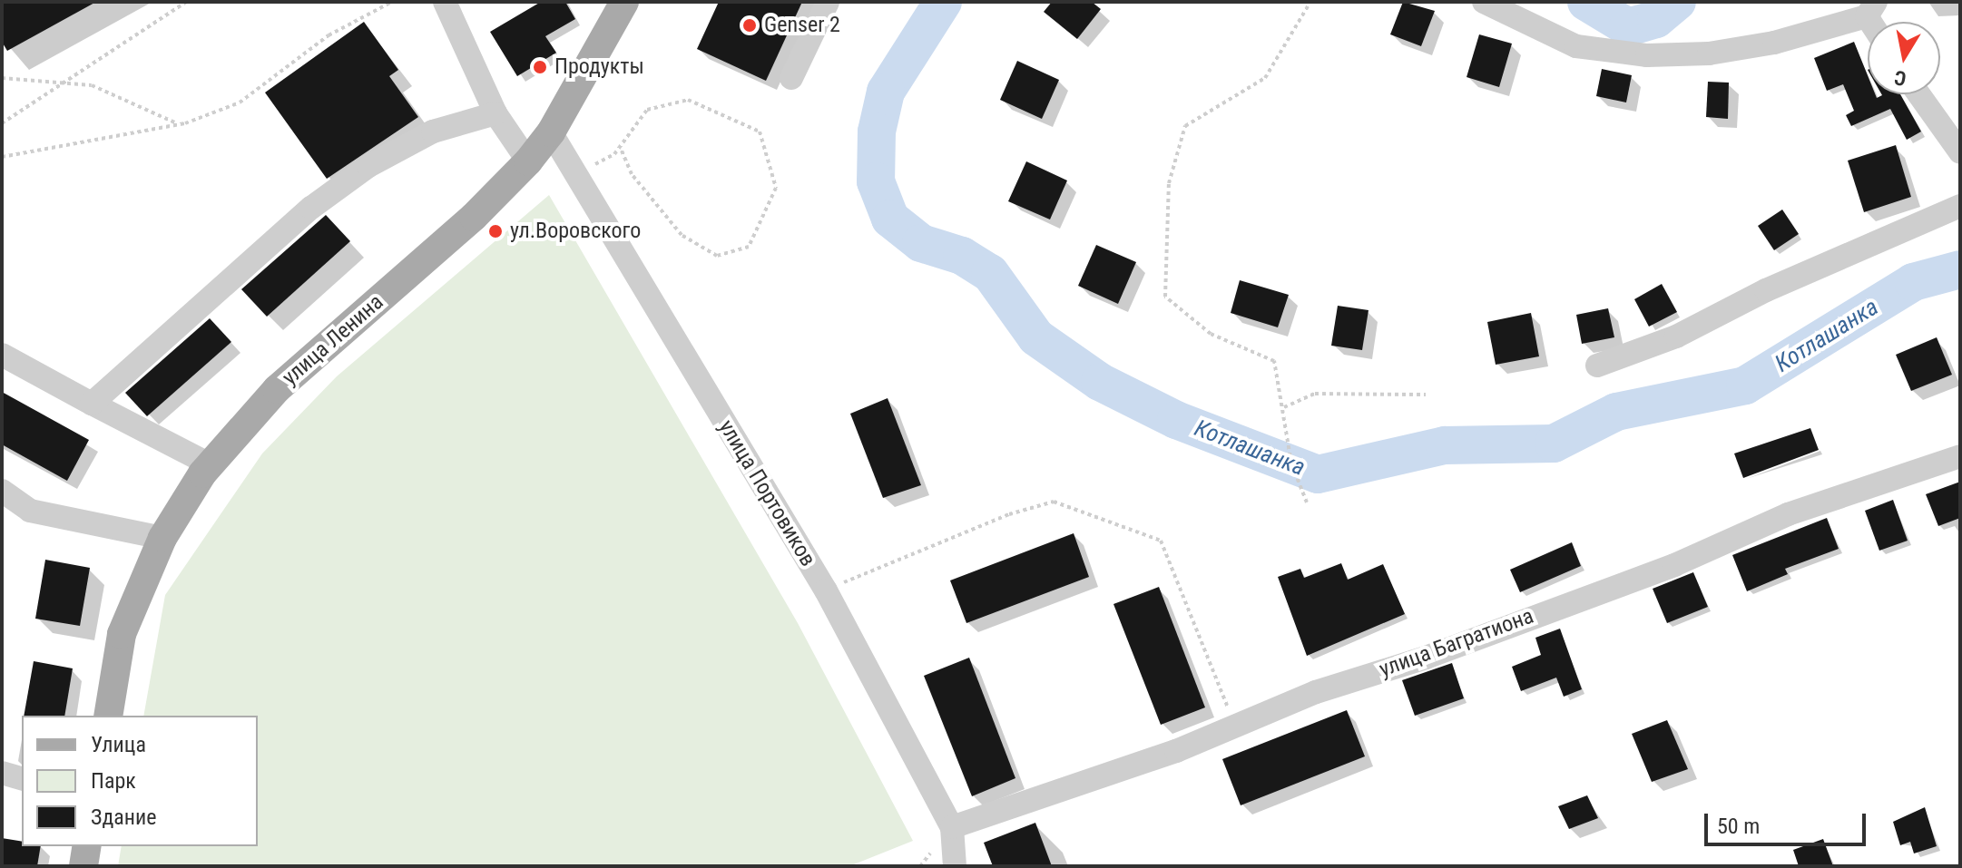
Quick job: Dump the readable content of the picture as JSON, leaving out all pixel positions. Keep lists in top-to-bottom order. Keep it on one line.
{"streets":{"main road":["улица Ленина"],"street":["улица Портовиков","улица Багратиона"]},"crossings":[["улица Ленина","улица Портовиков"],["улица Портовиков","улица Багратиона"]],"water":["Котлашанка"],"places":["Genser 2","Продукты","ул.Воровского"],"legend":["Улица","Парк","Здание"],"scale_bar":"50 m","north":"bottom"}
